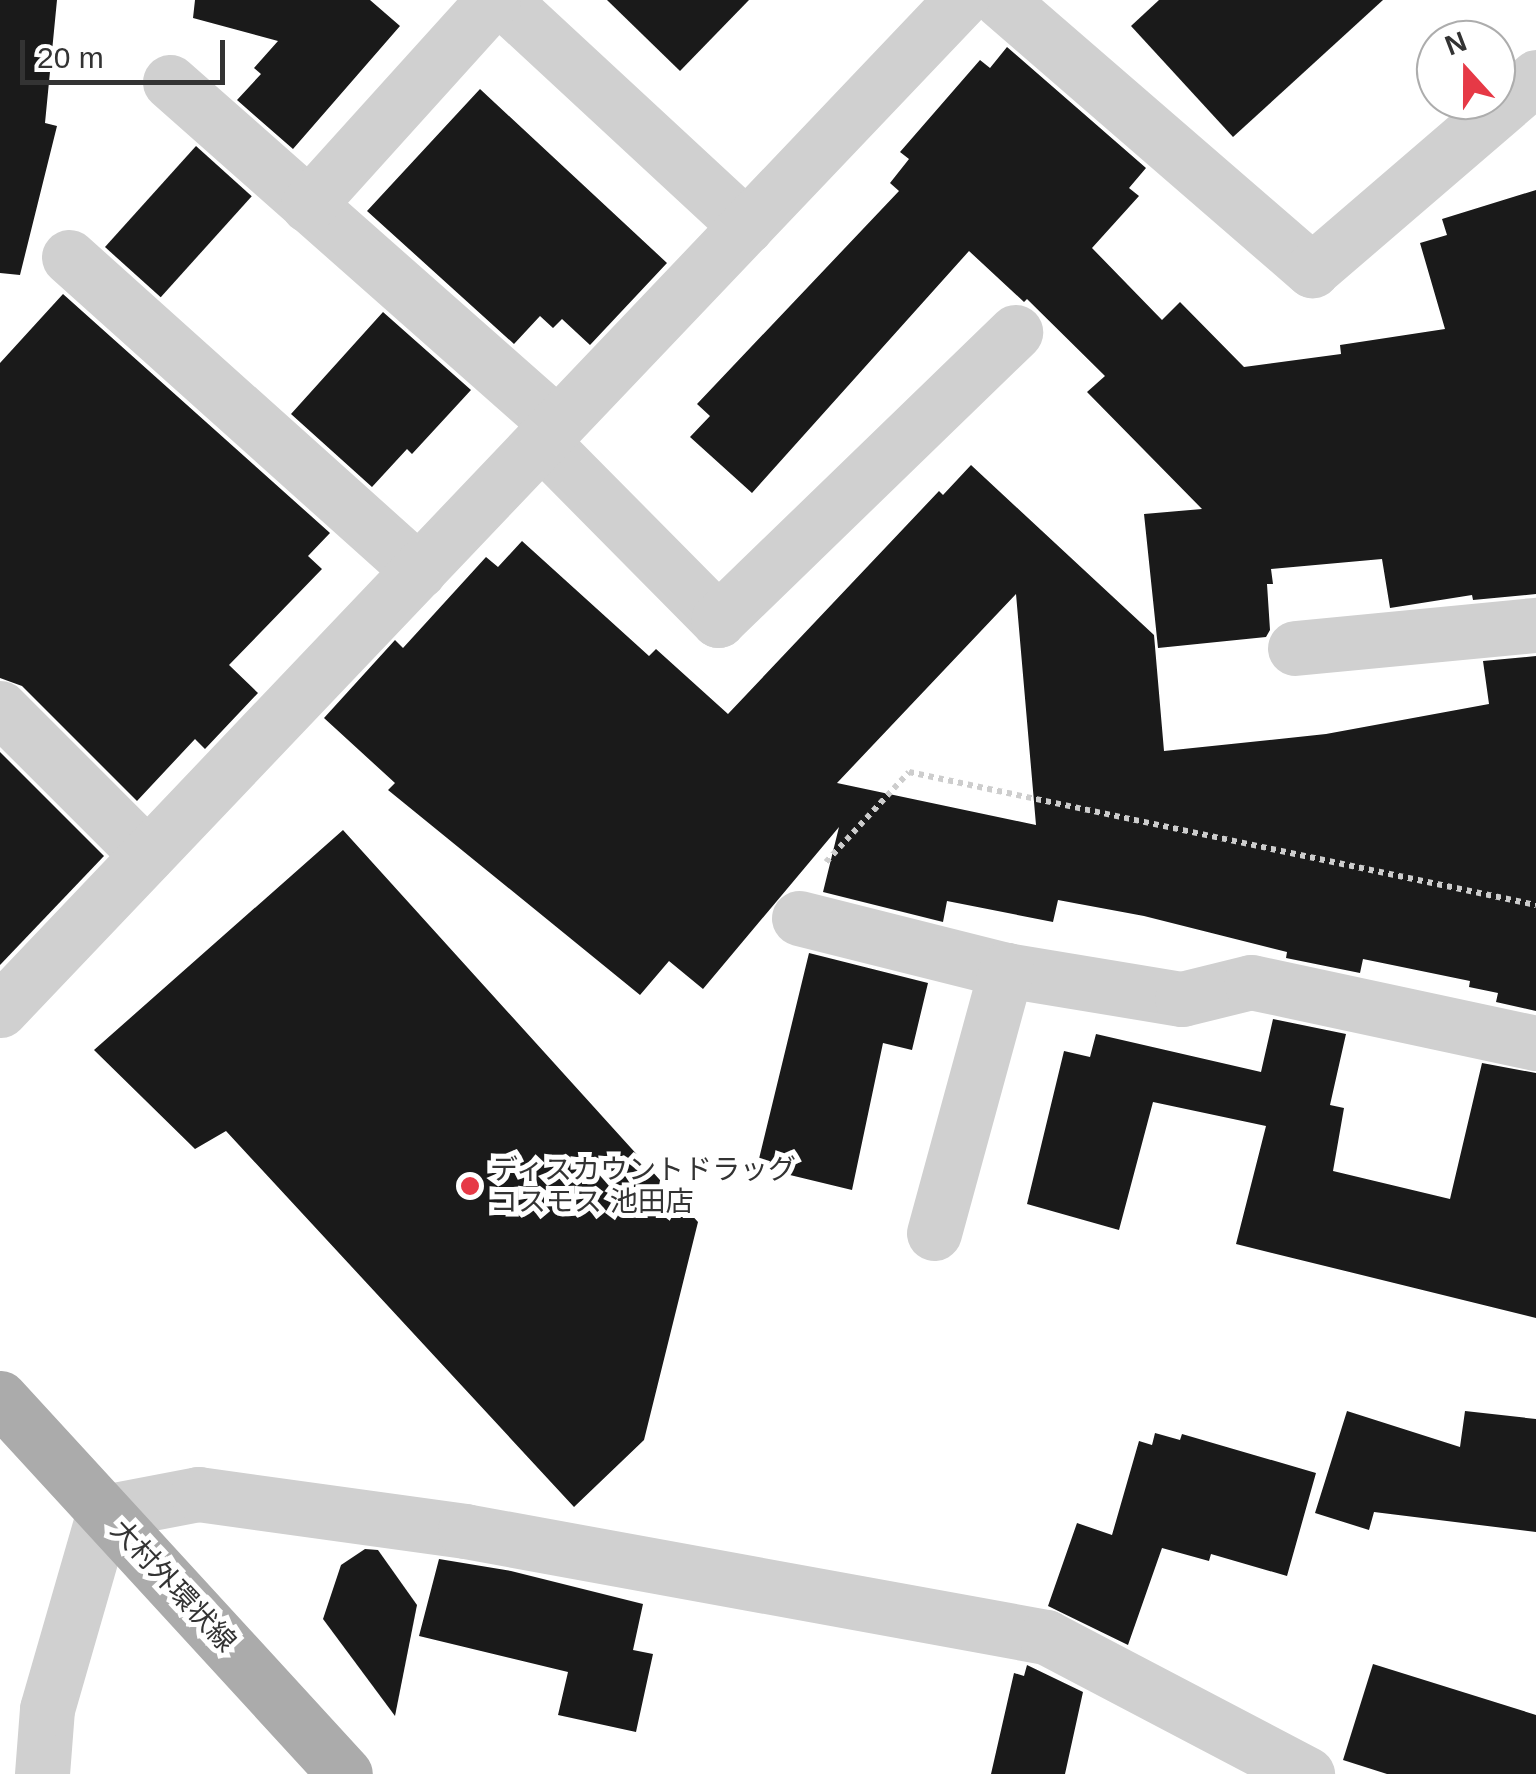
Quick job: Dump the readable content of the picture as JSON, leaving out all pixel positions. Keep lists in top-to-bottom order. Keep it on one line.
{"streets":{"main road":["大村外環状線"]},"places":["ディスカウントドラッグ コスモス 池田店"],"scale_bar":"20 m","north":"top"}
